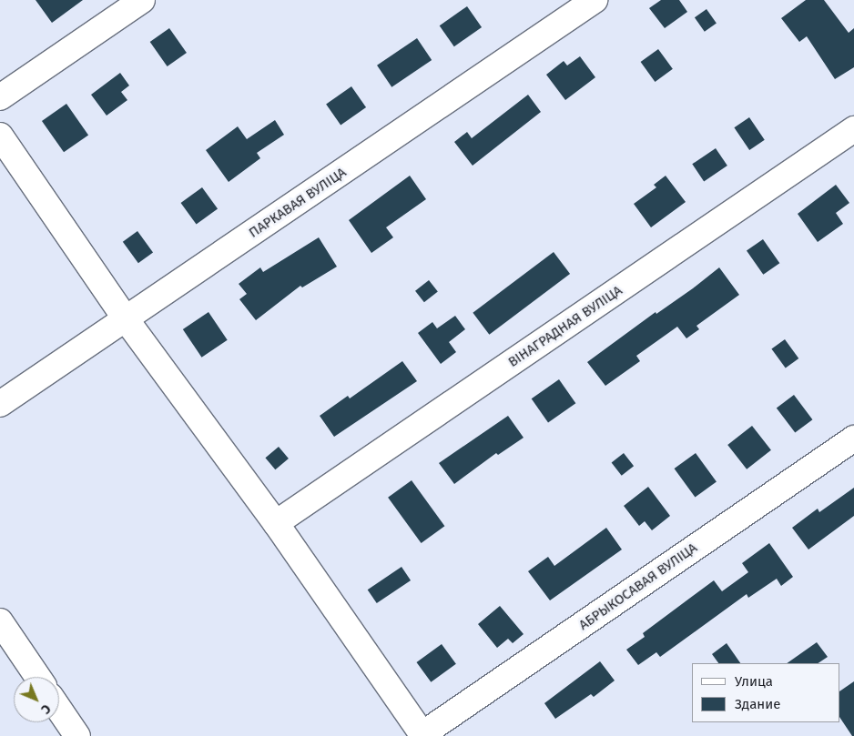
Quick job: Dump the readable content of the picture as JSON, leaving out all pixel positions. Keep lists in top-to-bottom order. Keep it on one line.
{"streets":{"street":["ПАРКАВАЯ ВУЛІЦА","ВІНАГРАДНАЯ ВУЛІЦА","АБРЫКОСАВАЯ ВУЛІЦА"]},"legend":["Улица","Здание"],"north":"bottom right"}
